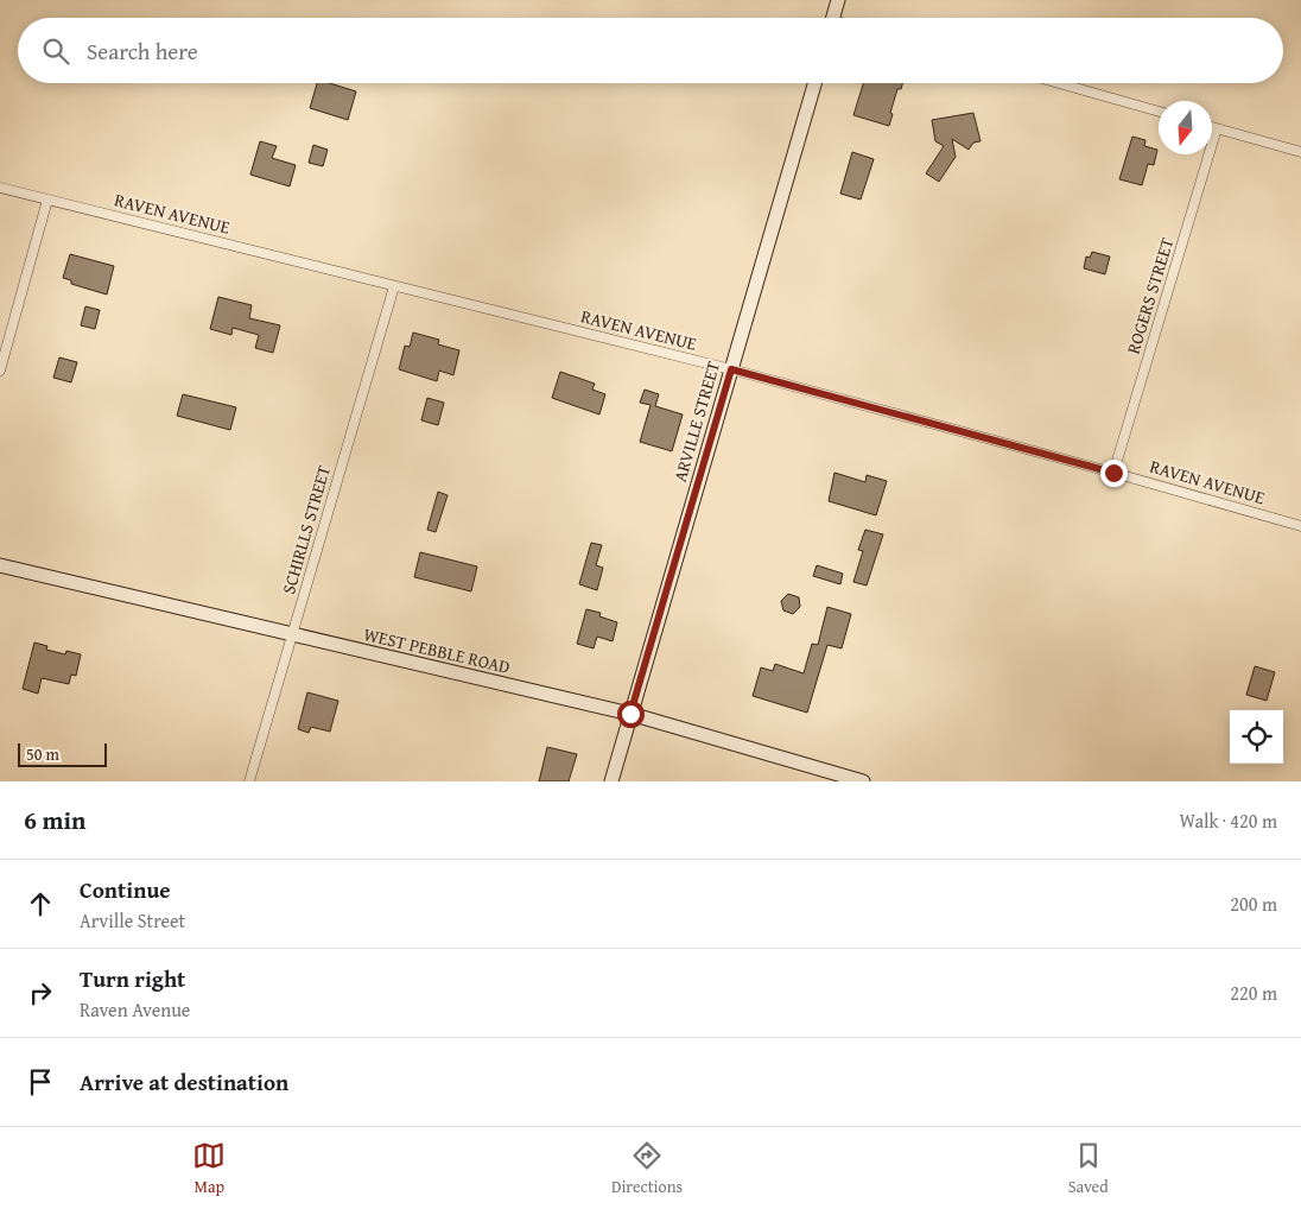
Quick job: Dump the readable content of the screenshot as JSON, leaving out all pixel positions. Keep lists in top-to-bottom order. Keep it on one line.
{"streets":{"street":["RAVEN AVENUE","ROGERS STREET","ARVILLE STREET","SCHIRLLS STREET","WEST PEBBLE ROAD"]},"crossings":[["RAVEN AVENUE","ROGERS STREET"],["RAVEN AVENUE","ARVILLE STREET"],["RAVEN AVENUE","SCHIRLLS STREET"],["ARVILLE STREET","WEST PEBBLE ROAD"],["SCHIRLLS STREET","WEST PEBBLE ROAD"]],"scale_bar":"50 m","north":"bottom","page":{"search":"Search here","scale":"50 m","heading":["6 min","Walk · 420 m"],"list":[["Continue","Arville Street","200 m"],["Turn right","Raven Avenue","220 m"],"Arrive at destination"],"nav":["Map","Directions","Saved"]}}
